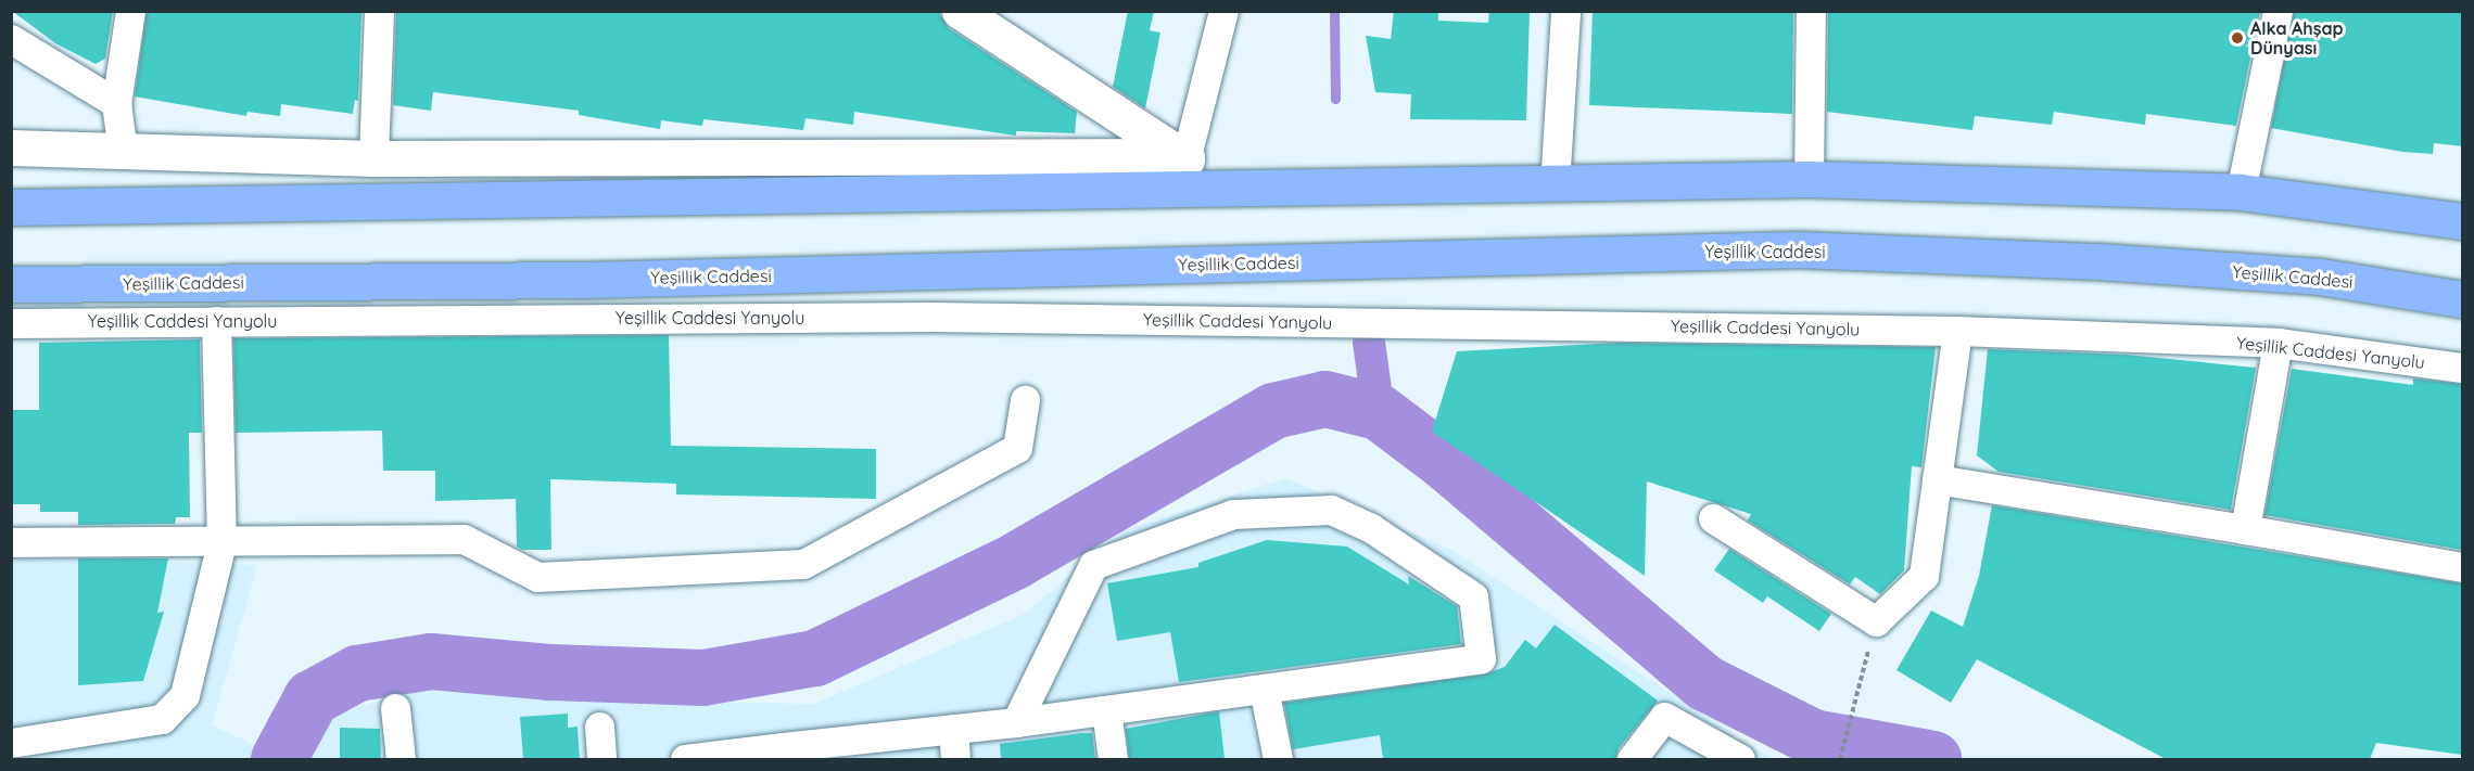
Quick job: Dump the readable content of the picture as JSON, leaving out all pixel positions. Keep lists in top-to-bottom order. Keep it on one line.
{"streets":{"highway":["Yeşillik Caddesi"],"street":["Yeşillik Caddesi Yanyolu"]},"places":["Alka Ahşap Dünyası"]}
